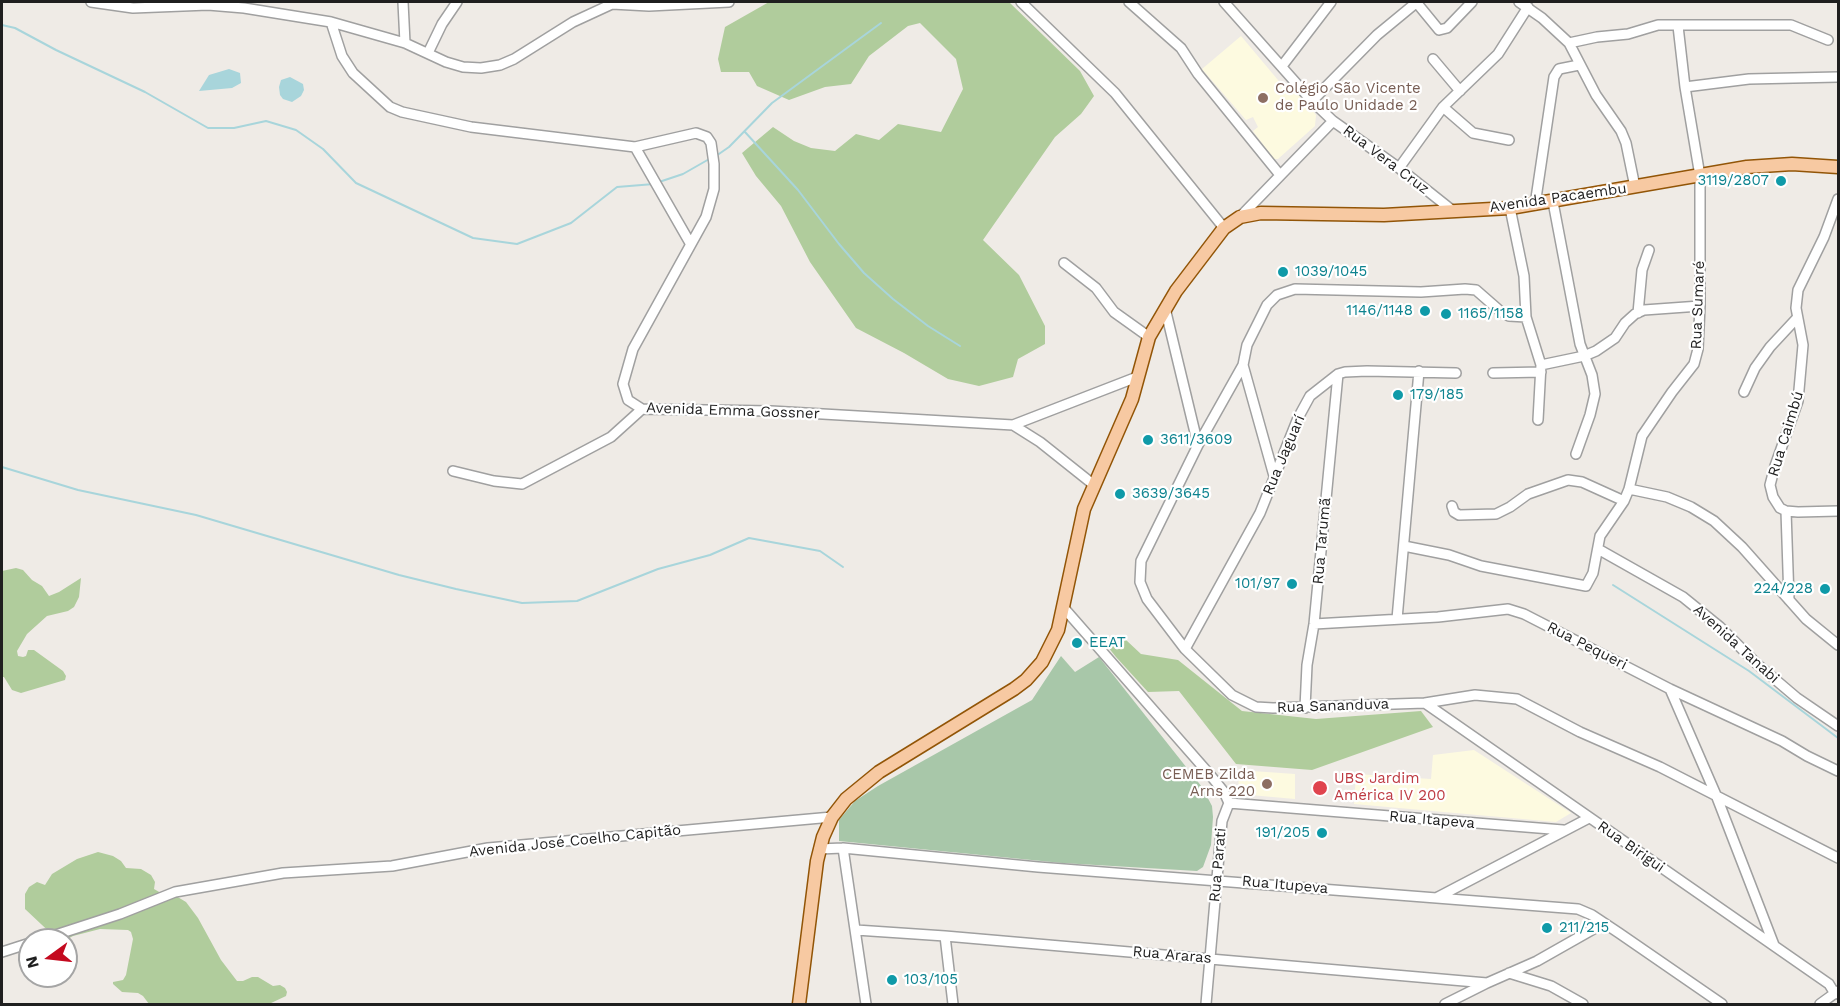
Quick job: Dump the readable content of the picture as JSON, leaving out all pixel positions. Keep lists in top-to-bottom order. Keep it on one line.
{"streets":{"main road":["Avenida Pacaembu"],"street":["Rua Vera Cruz","Rua Sumaré","Avenida Emma Gossner","Rua Caimbú","Rua Jaguarí","Rua Tarumã","Avenida Tanabi","Rua Pequeri","Rua Sananduva","Rua Itapeva","Avenida José Coelho Capitão","Rua Birigui","Rua Parati","Rua Itupeva","Rua Araras"]},"crossings":[["Rua Vera Cruz","Avenida Pacaembu"],["Avenida Pacaembu","Rua Sumaré"],["Rua Sumaré","Avenida Tanabi"],["Rua Jaguarí","Rua Tarumã"],["Rua Jaguarí","Rua Sananduva"],["Rua Tarumã","Rua Pequeri"],["Rua Tarumã","Rua Sananduva"],["Rua Sananduva","Rua Birigui"],["Rua Itapeva","Rua Parati"],["Rua Parati","Rua Itupeva"],["Rua Parati","Rua Araras"]],"places":["Colégio São Vicente de Paulo Unidade 2","3119/2807","1039/1045","1146/1148","1165/1158","179/185","3611/3609","3639/3645","101/97","224/228","EEAT","CEMEB Zilda Arns 220","UBS Jardim América IV 200","191/205","211/215","103/105"],"north":"left"}
